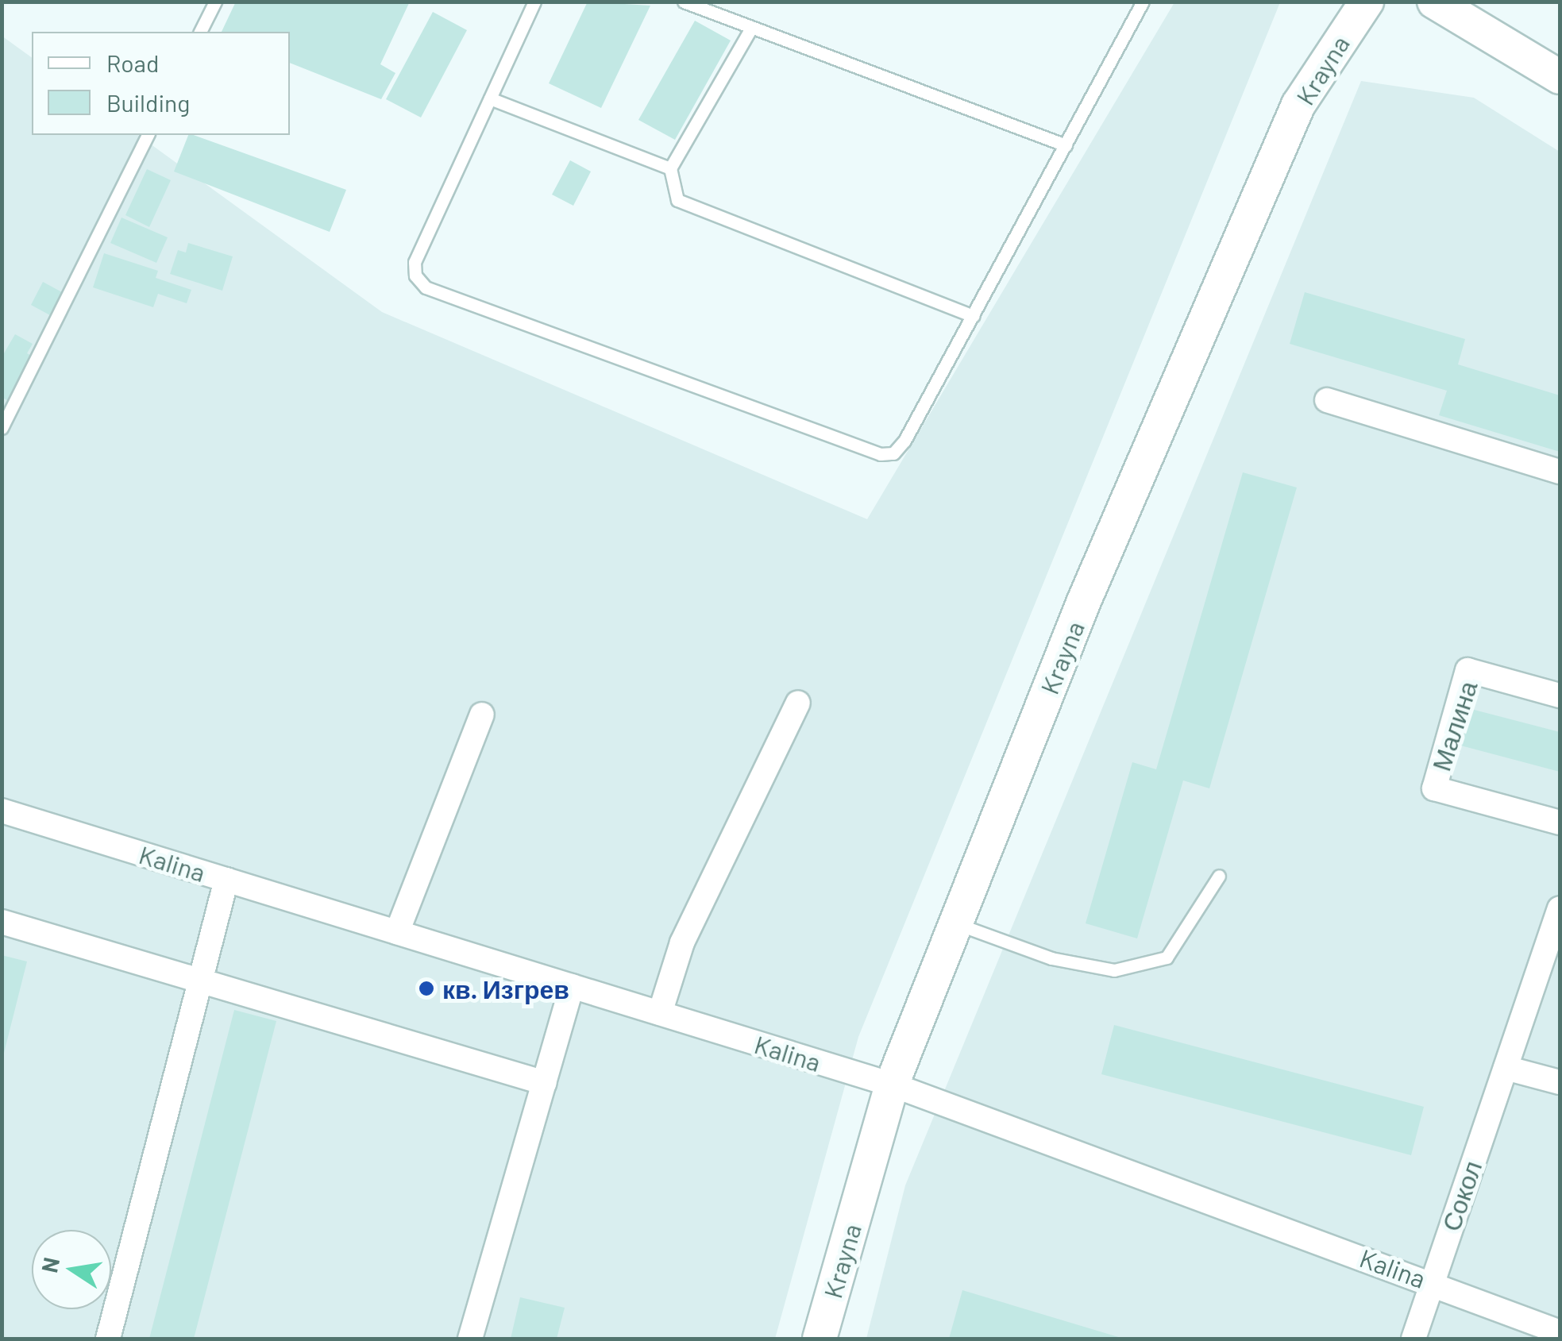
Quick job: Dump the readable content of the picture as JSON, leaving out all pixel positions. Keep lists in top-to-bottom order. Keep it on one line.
{"streets":{"street":["Krayna","Малина","Kalina","Сокол"]},"crossings":[["Krayna","Kalina"],["Kalina","Сокол"]],"places":["кв. Изгрев"],"legend":["Road","Building"],"north":"left"}
